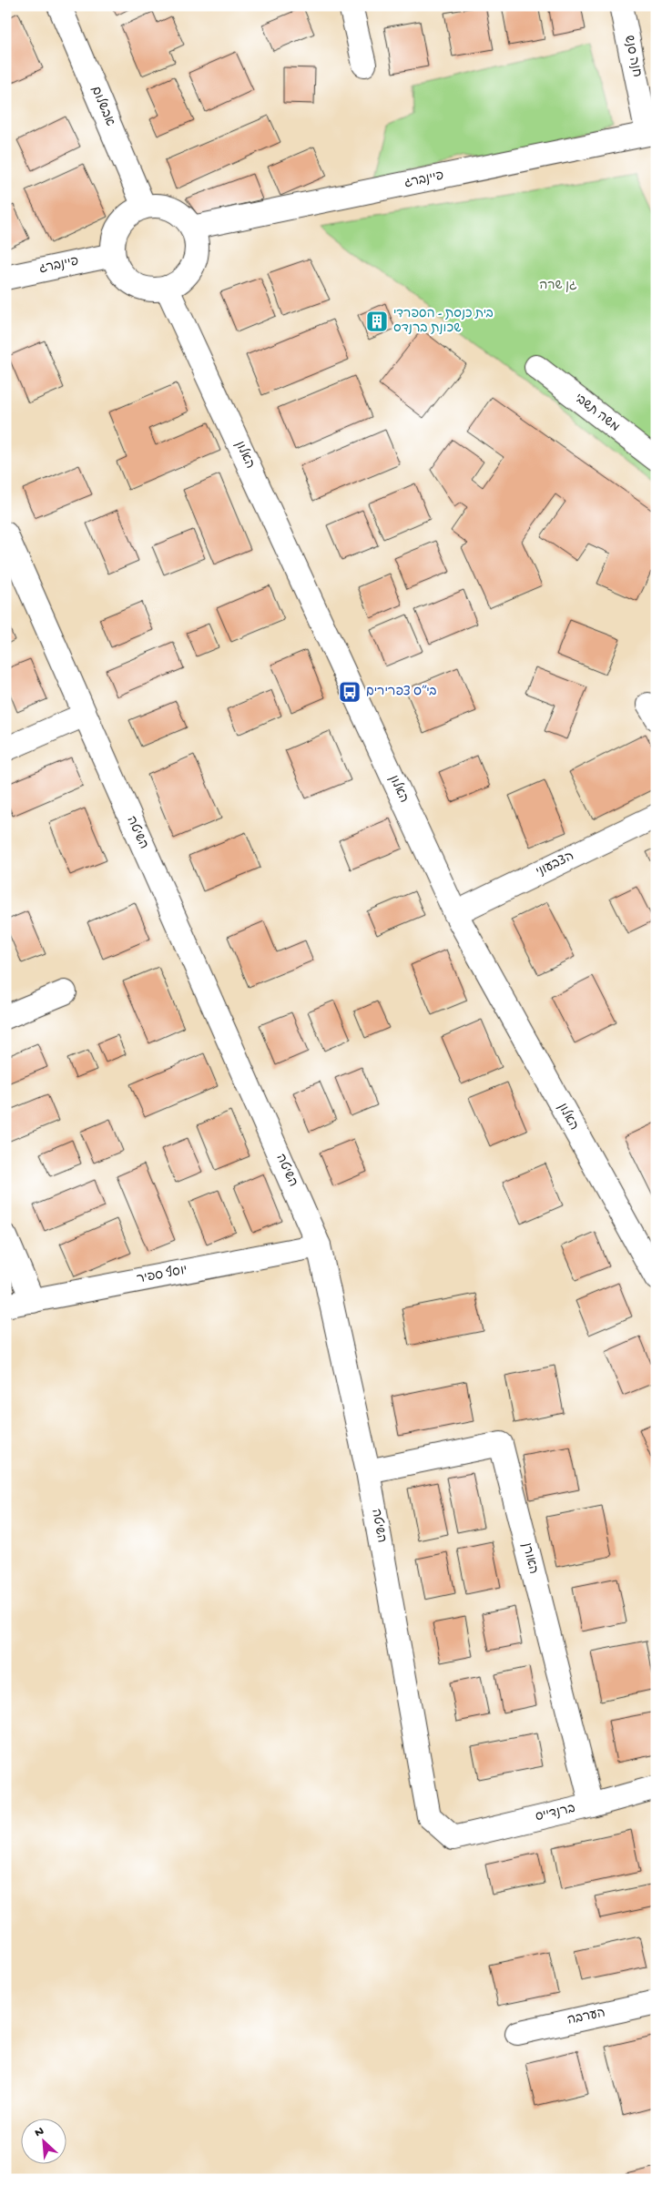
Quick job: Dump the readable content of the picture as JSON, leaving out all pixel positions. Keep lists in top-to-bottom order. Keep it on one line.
{"streets":{"street":["חנה סנש","אבשלום","פיינברג","משה תשבי","האלון","השיטה","הצבעוני","יוסף ספיר","האורן","ברנדייס","הערבה"]},"crossings":[["חנה סנש","פיינברג"],["אבשלום","פיינברג"],["אבשלום","האלון"],["פיינברג","האלון"],["האלון","הצבעוני"],["השיטה","יוסף ספיר"],["השיטה","האורן"],["השיטה","ברנדייס"],["האורן","ברנדייס"]],"parks":["גן שרה"],"places":{"building":["בית כנסת - הספרדי שכונת ברנדס"],"bus stop":["בי״ס צפרירים"]},"north":"top left"}
